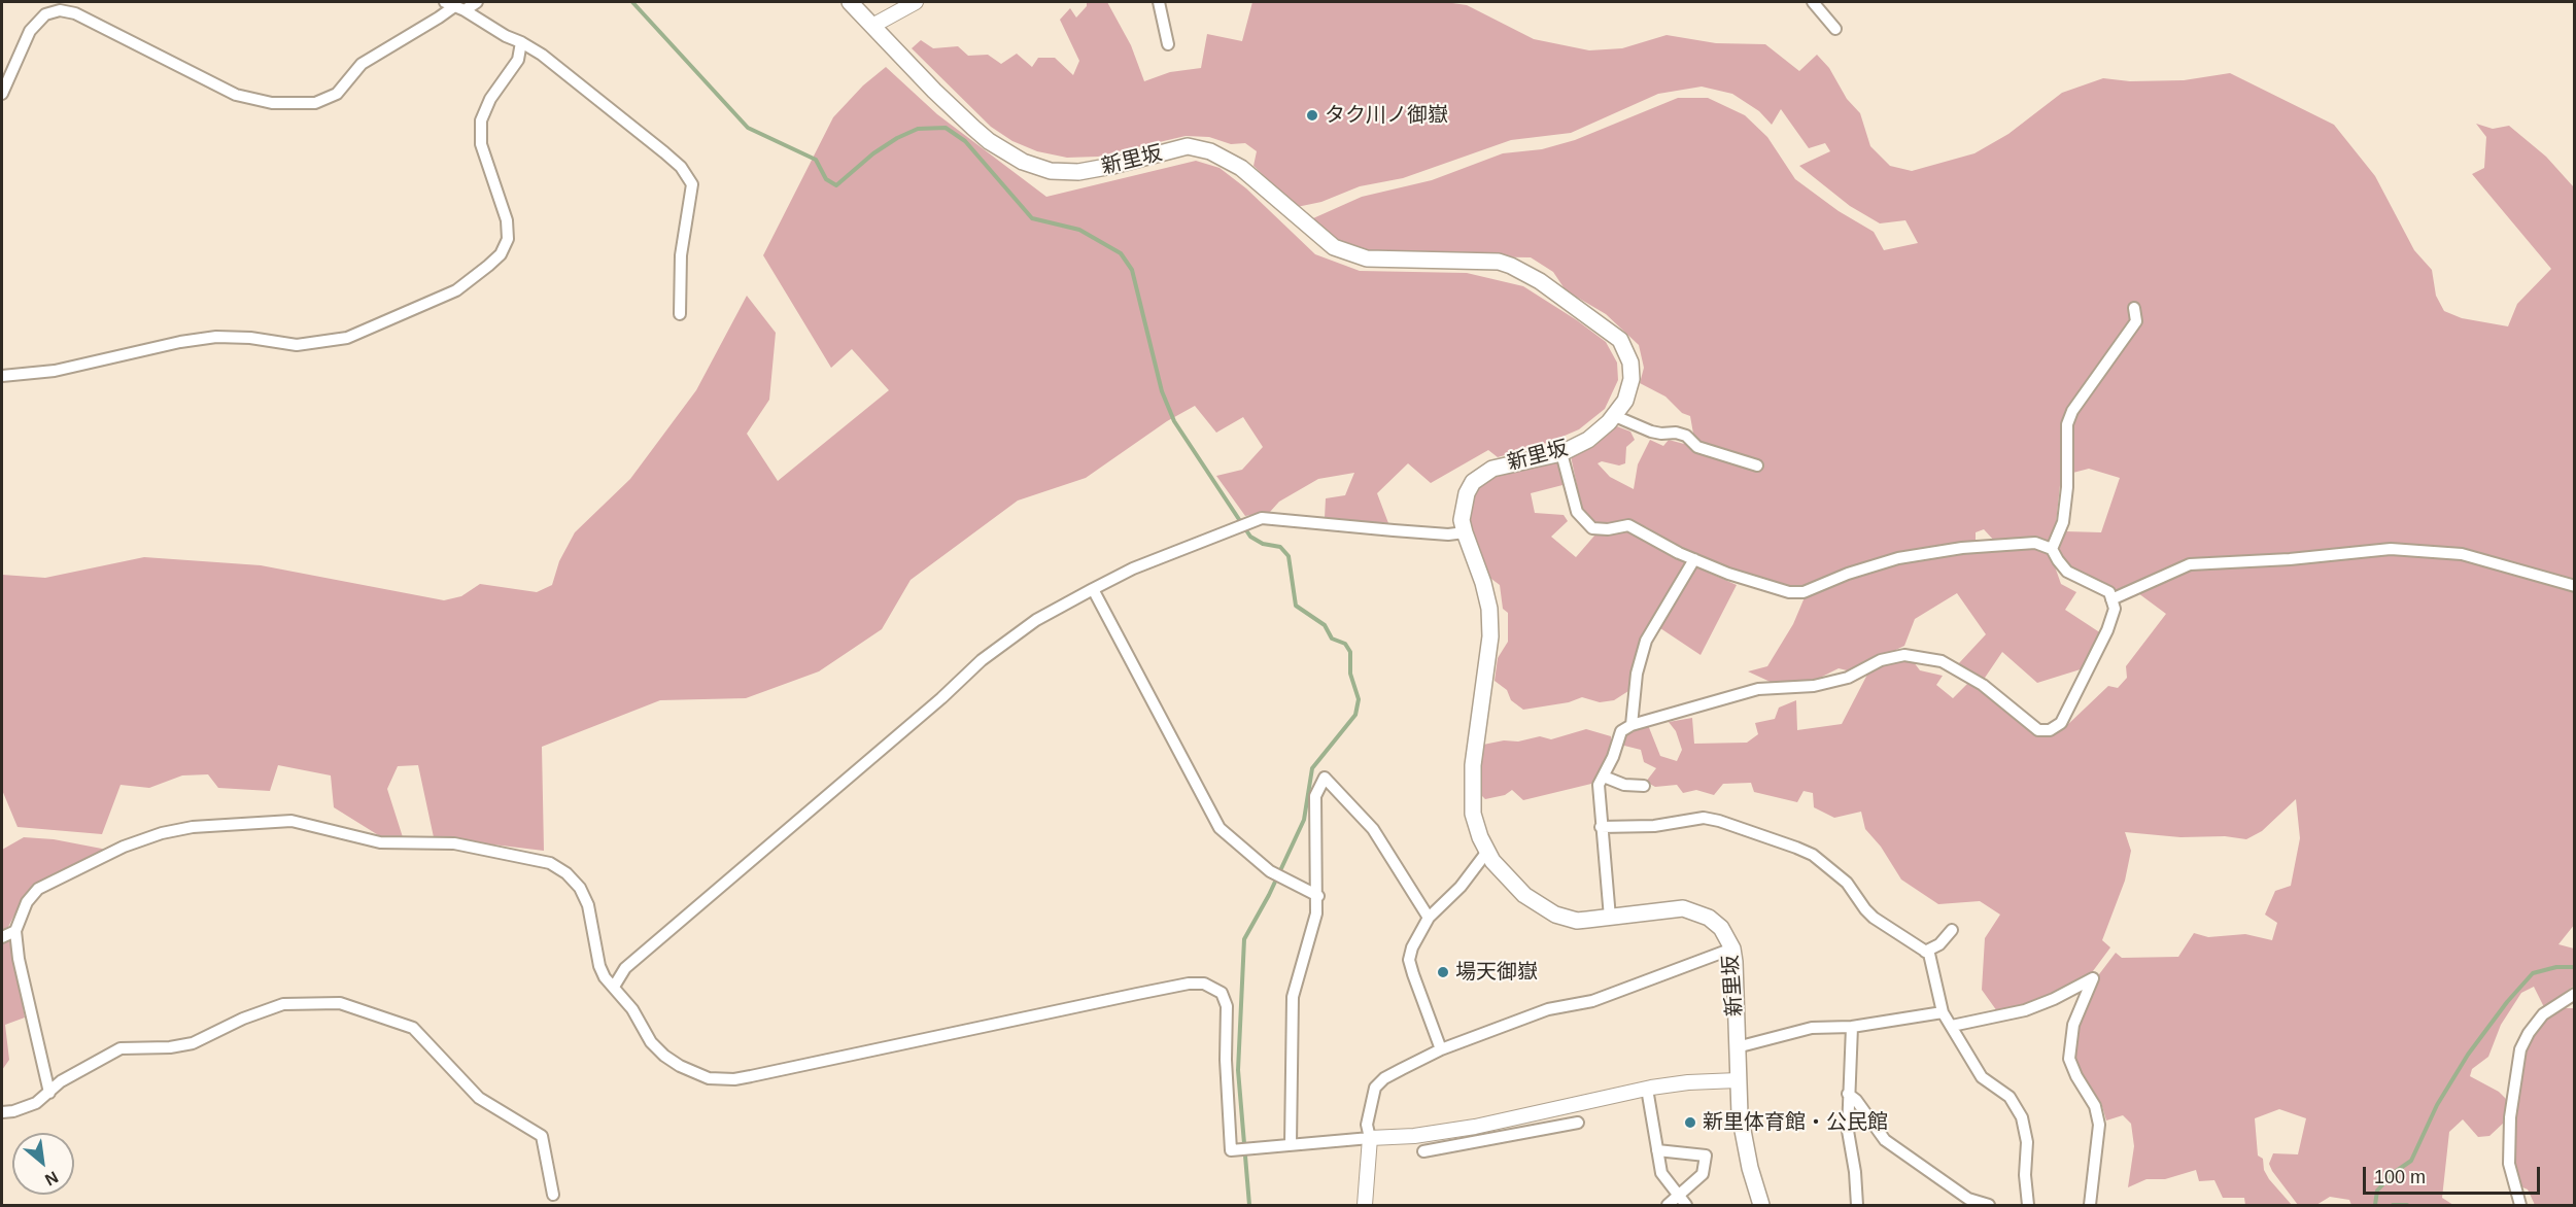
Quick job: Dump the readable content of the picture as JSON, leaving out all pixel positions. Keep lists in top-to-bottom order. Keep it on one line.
{"streets":{"main road":["新里坂"]},"places":["タク川ノ御嶽","場天御嶽","新里体育館・公民館"],"scale_bar":"100 m","north":"bottom right"}
